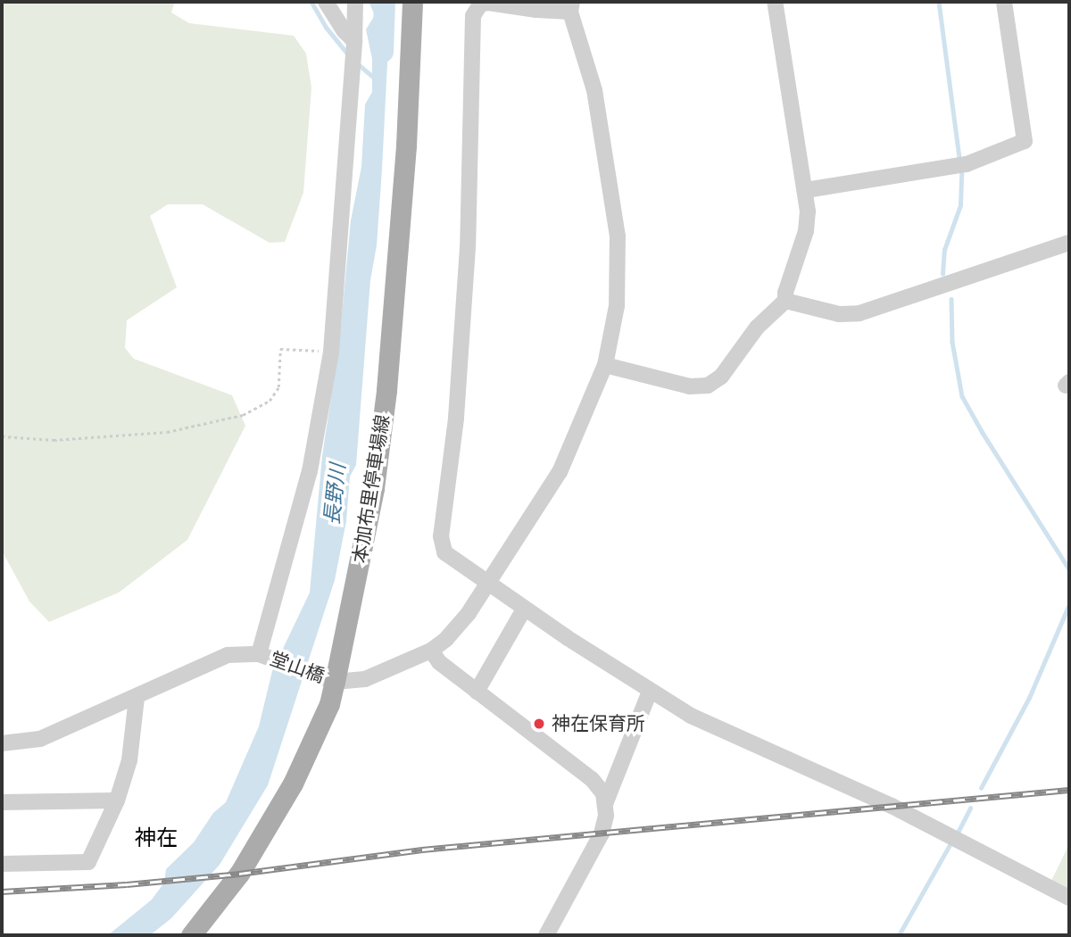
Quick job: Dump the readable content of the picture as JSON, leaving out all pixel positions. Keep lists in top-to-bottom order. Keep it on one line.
{"streets":{"main road":["本加布里停車場線"],"street":["堂山橋"]},"crossings":[["本加布里停車場線","堂山橋"]],"districts":["神在"],"water":["長野川"],"places":["神在保育所"]}
